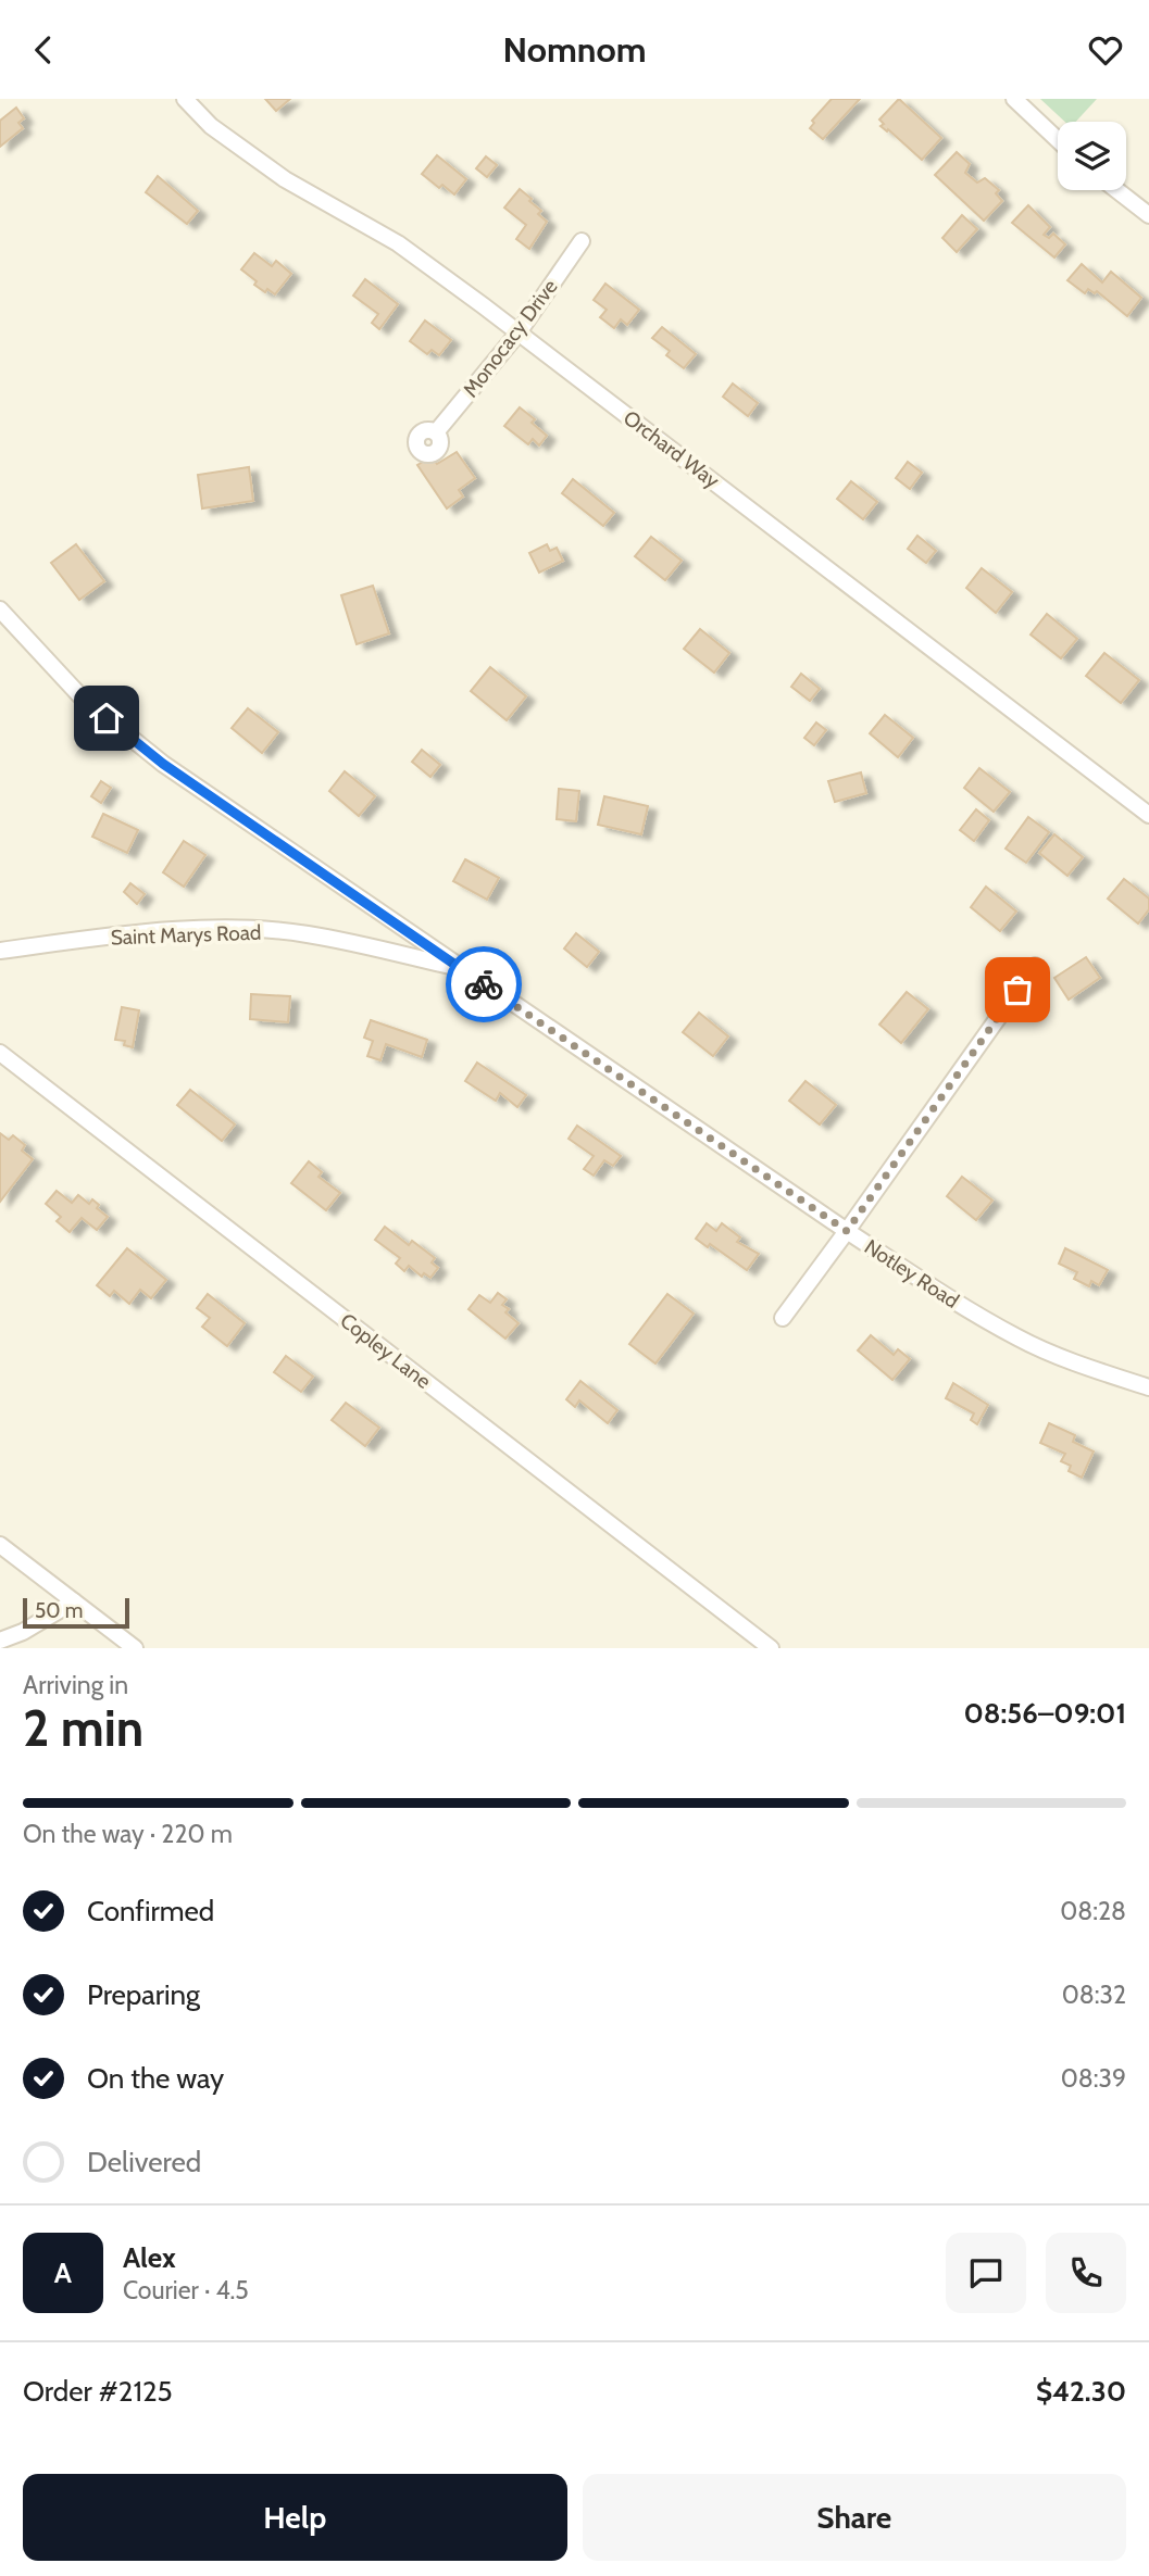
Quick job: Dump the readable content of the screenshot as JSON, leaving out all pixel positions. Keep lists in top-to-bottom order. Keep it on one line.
{"streets":{"street":["Monocacy Drive","Orchard Way","Saint Marys Road","Notley Road","Copley Lane"]},"crossings":[["Monocacy Drive","Orchard Way"],["Saint Marys Road","Notley Road"]],"scale_bar":"50 m","page":{"header":"Nomnom","scale":"50 m","heading":["2 min","Arriving in","08:56–09:01"],"panel":["Alex","Courier · 4.5","Order #2125","$42.30"],"bar":"On the way · 220 m","list":[["Confirmed","08:28"],["Preparing","08:32"],["On the way","08:39"],"Delivered"],"round":"A","buttons":["Help","Share"]}}
